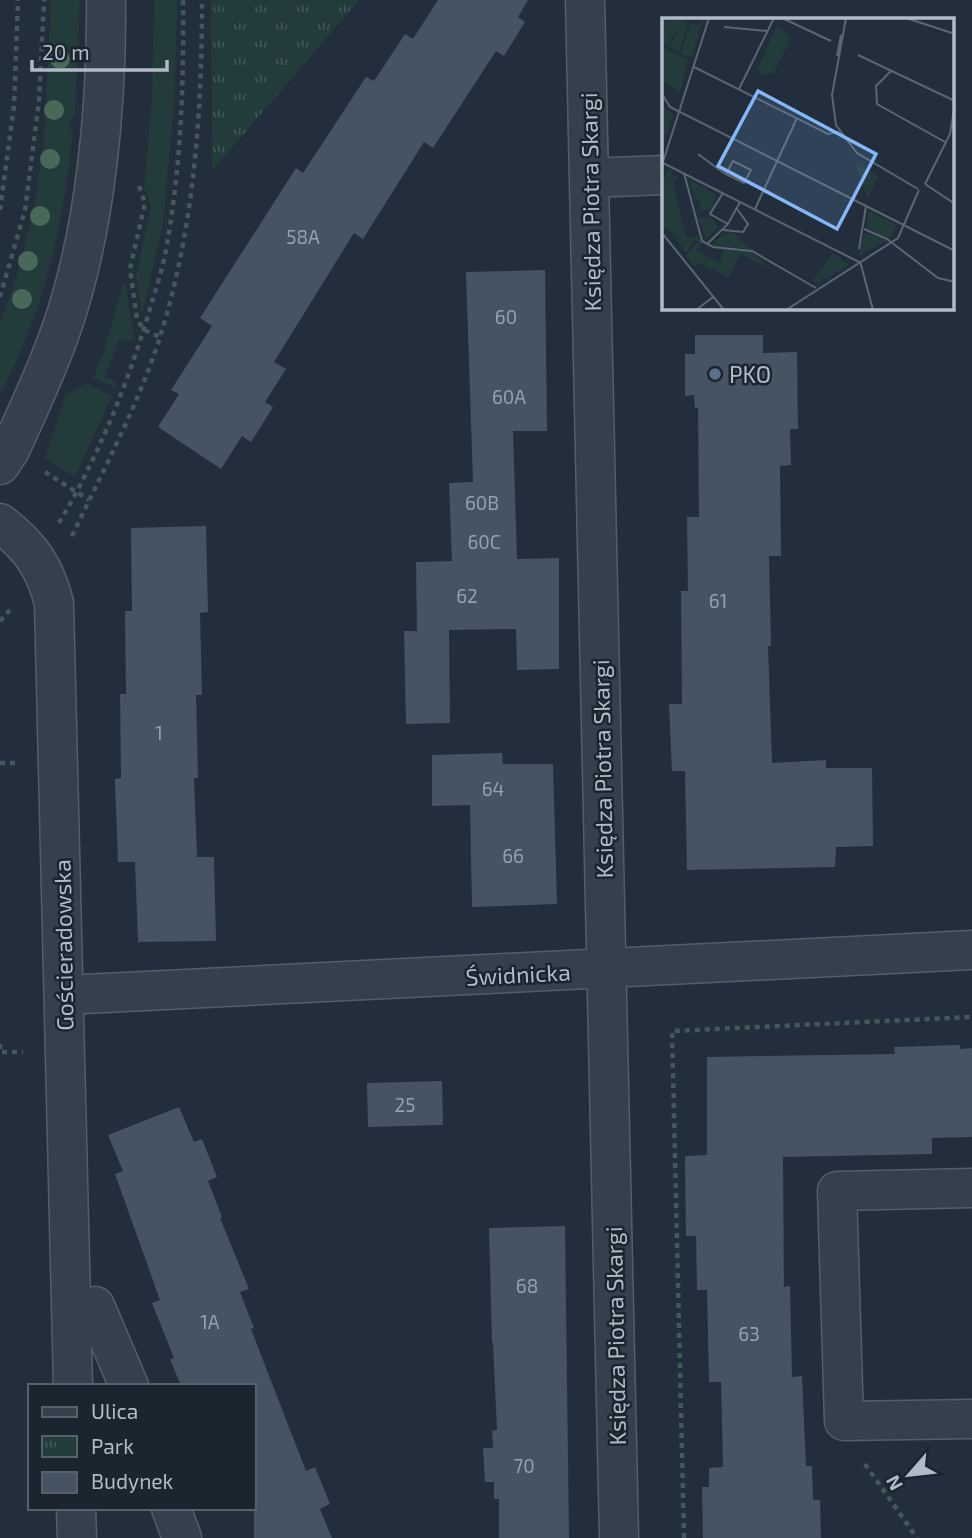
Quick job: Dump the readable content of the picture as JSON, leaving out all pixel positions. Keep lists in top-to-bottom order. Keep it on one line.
{"streets":{"street":["Księdza Piotra Skargi","Gościeradowska","Świdnicka"]},"crossings":[["Księdza Piotra Skargi","Świdnicka"],["Gościeradowska","Świdnicka"]],"places":["PKO"],"house_numbers":["58A","60","60A","60B","60C","62","61","1","64","66","25","68","1A","63","70"],"legend":["Ulica","Park","Budynek"],"scale_bar":"20 m","north":"bottom left"}
